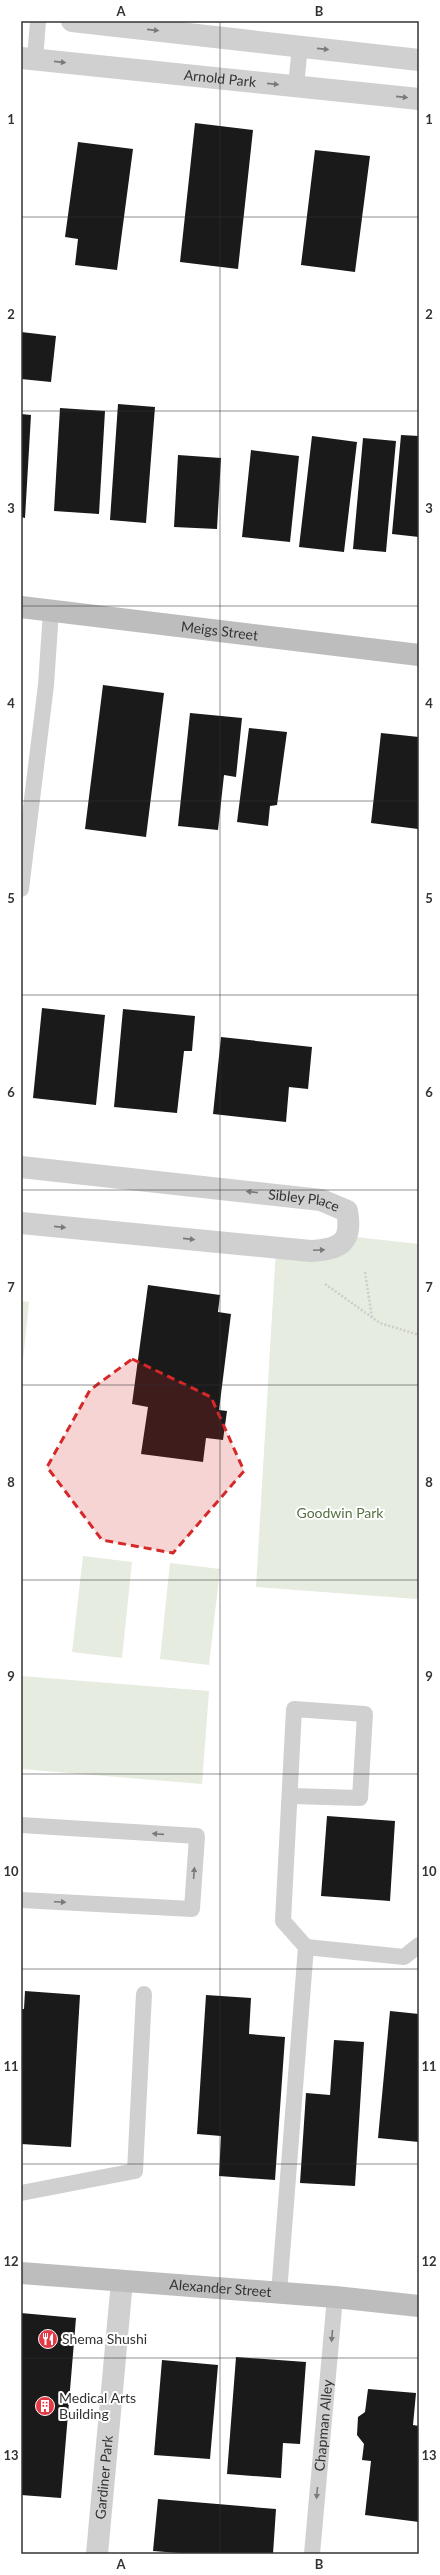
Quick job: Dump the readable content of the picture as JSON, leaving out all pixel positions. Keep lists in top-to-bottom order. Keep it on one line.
{"streets":{"street":["Arnold Park","Meigs Street","Sibley Place","Alexander Street","Gardiner Park"],"lane":["Chapman Alley"]},"crossings":[["Alexander Street","Chapman Alley"],["Alexander Street","Gardiner Park"]],"one_way":["Chapman Alley"],"parks":["Goodwin Park"],"places":{"restaurant":["Shema Shushi"],"building":["Medical Arts Building"]},"grid":{"columns":["A","B"],"rows":["1","2","3","4","5","6","7","8","9","10","11","12","13"]}}
